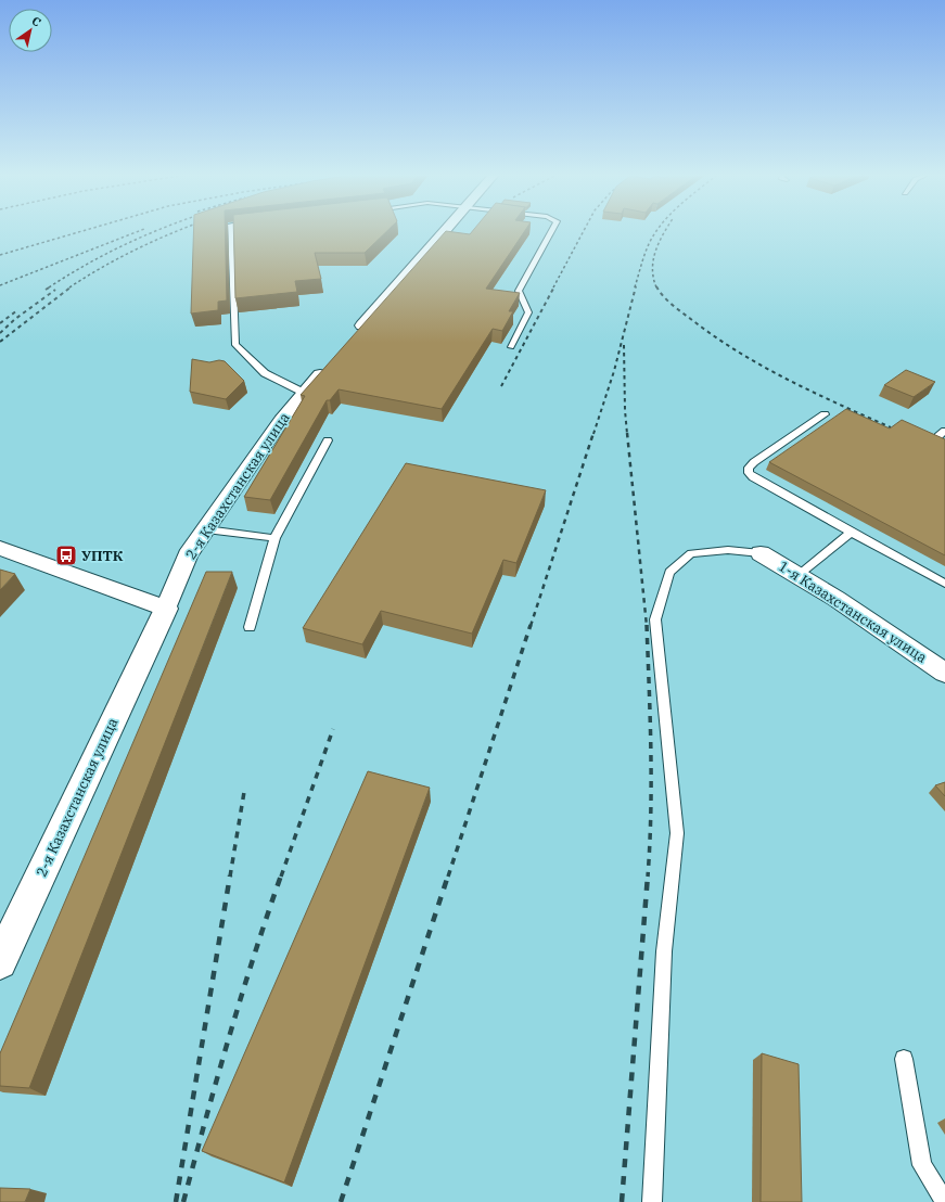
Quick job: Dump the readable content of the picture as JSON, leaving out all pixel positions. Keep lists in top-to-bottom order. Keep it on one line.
{"streets":{"street":["2-я Казахстанская улица","1-я Казахстанская улица"]},"places":{"bus stop":["УПТК"]},"north":"top right"}
